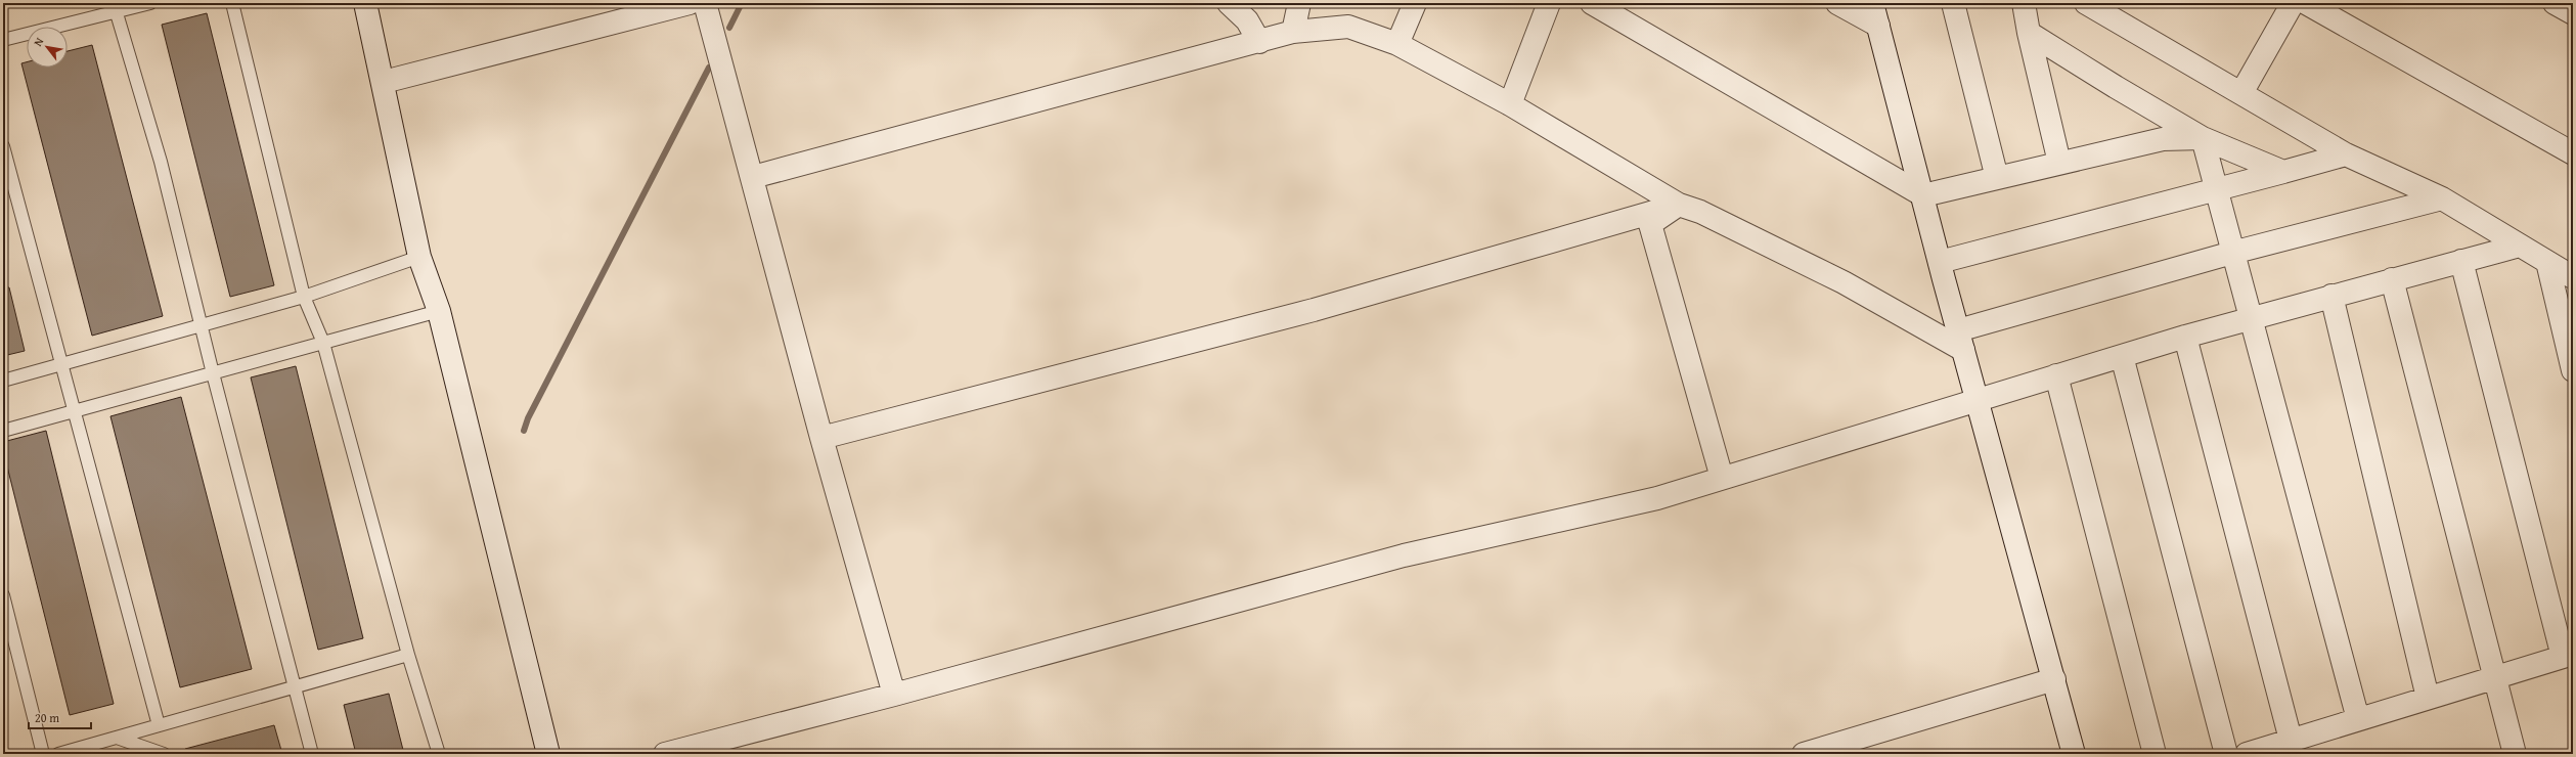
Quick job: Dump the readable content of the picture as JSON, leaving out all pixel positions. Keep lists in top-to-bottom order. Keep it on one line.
{"scale_bar":"20 m","north":"top left"}
